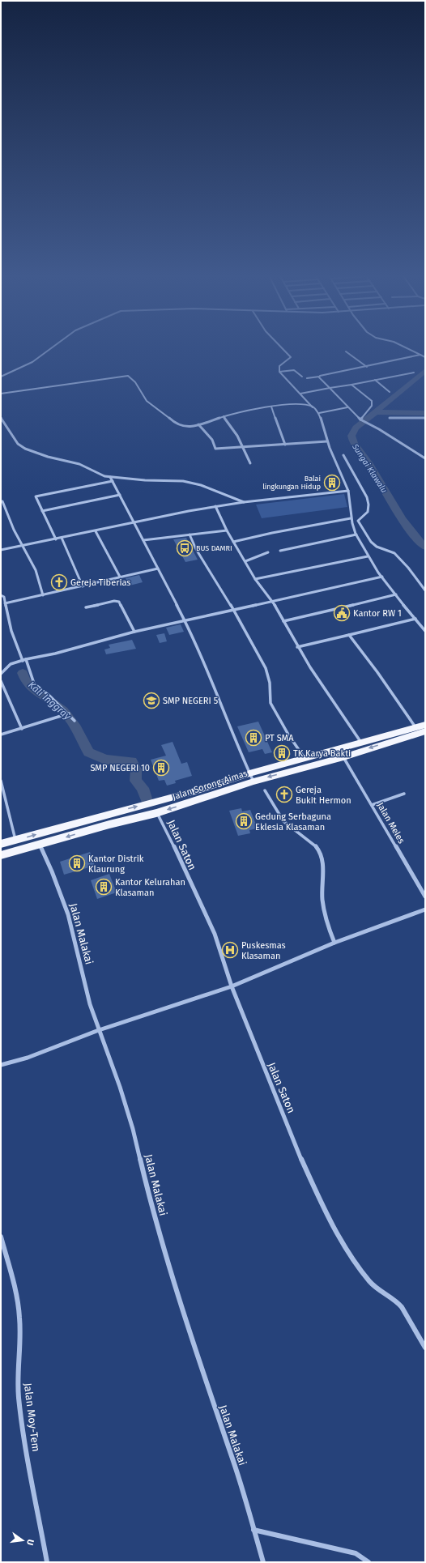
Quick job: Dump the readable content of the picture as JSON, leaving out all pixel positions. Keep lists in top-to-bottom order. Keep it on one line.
{"streets":{"highway":["Jalan Sorong-Aimas"],"street":["Jalan Meles","Jalan Saton","Jalan Malakai","Jalan Moy-Tem"]},"crossings":[["Jalan Sorong-Aimas","Jalan Meles"],["Jalan Sorong-Aimas","Jalan Saton"],["Jalan Sorong-Aimas","Jalan Malakai"]],"water":["Sungai Klawalu","Kali Inggray"],"places":{"building":["Balai lingkungan Hidup","PT SMA","TK Karya Bakti","SMP NEGERI 10","Gedung Serbaguna Eklesia Klasaman","Kantor Distrik Klaurung","Kantor Kelurahan Klasaman"],"bus stop":["BUS DAMRI"],"church":["Gereja Tiberias","Gereja Bukit Hermon"],"public building":["Kantor RW 1"],"school or university":["SMP NEGERI 5"],"hospital":["Puskesmas Klasaman"]},"north":"right"}
